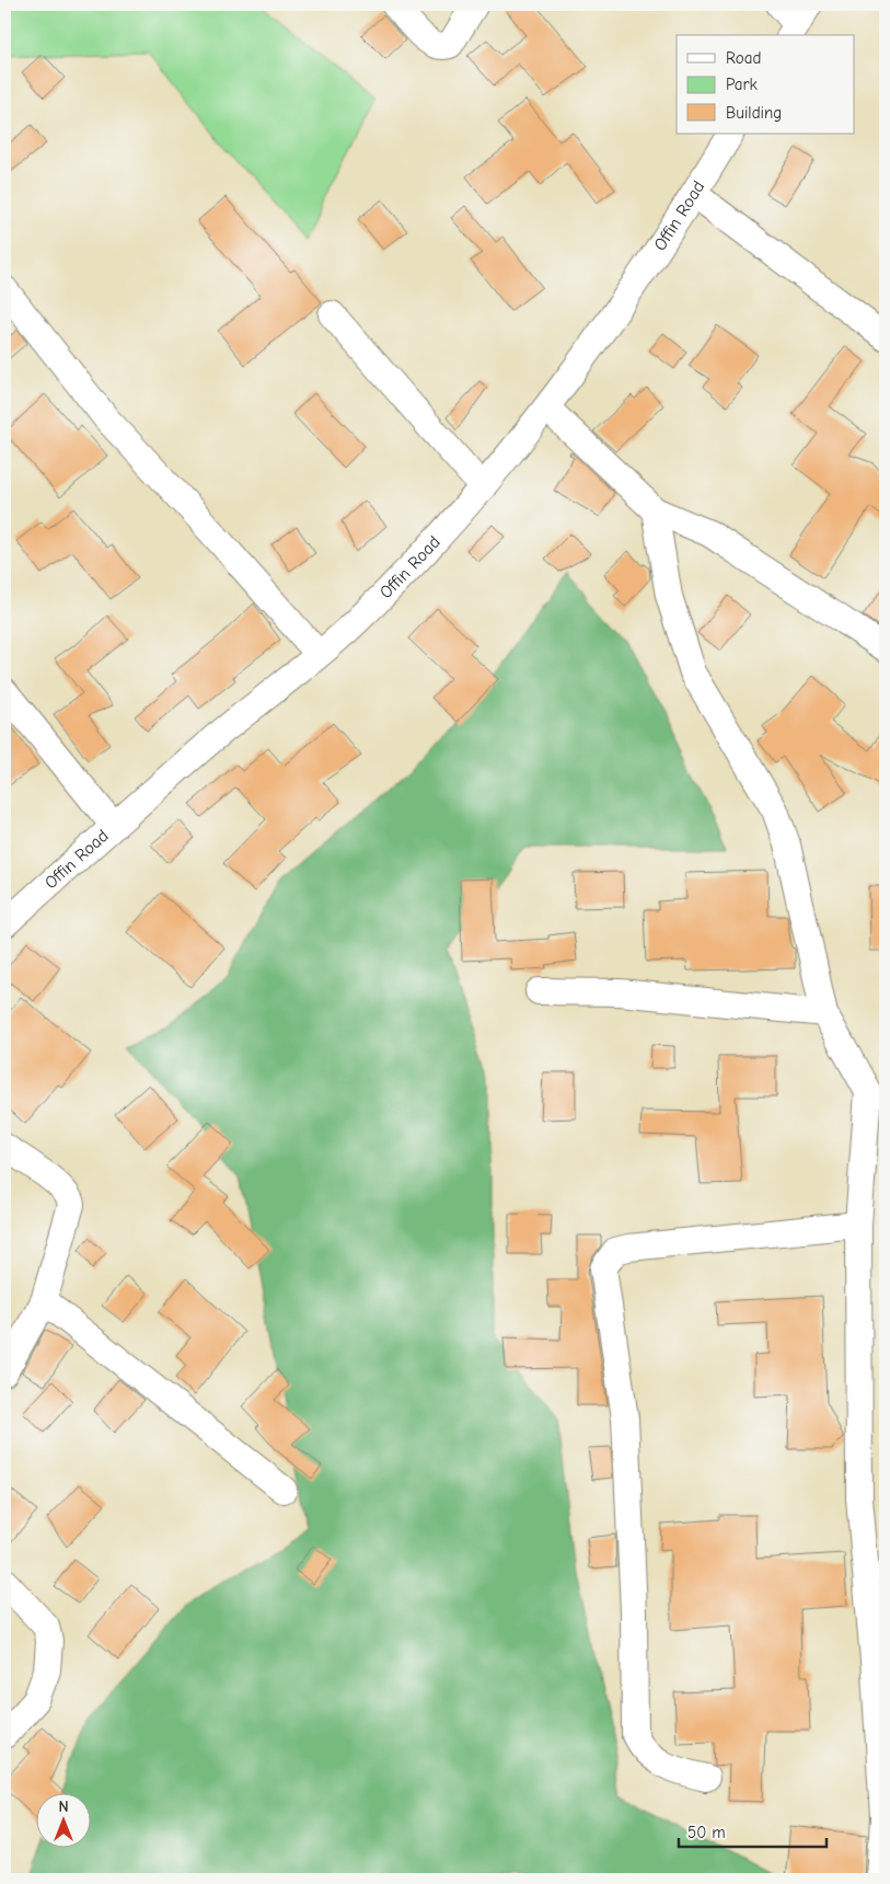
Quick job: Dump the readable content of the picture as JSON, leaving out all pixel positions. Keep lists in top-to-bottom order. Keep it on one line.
{"streets":{"street":["Offin Road"]},"legend":["Road","Park","Building"],"scale_bar":"50 m","north":"top"}
